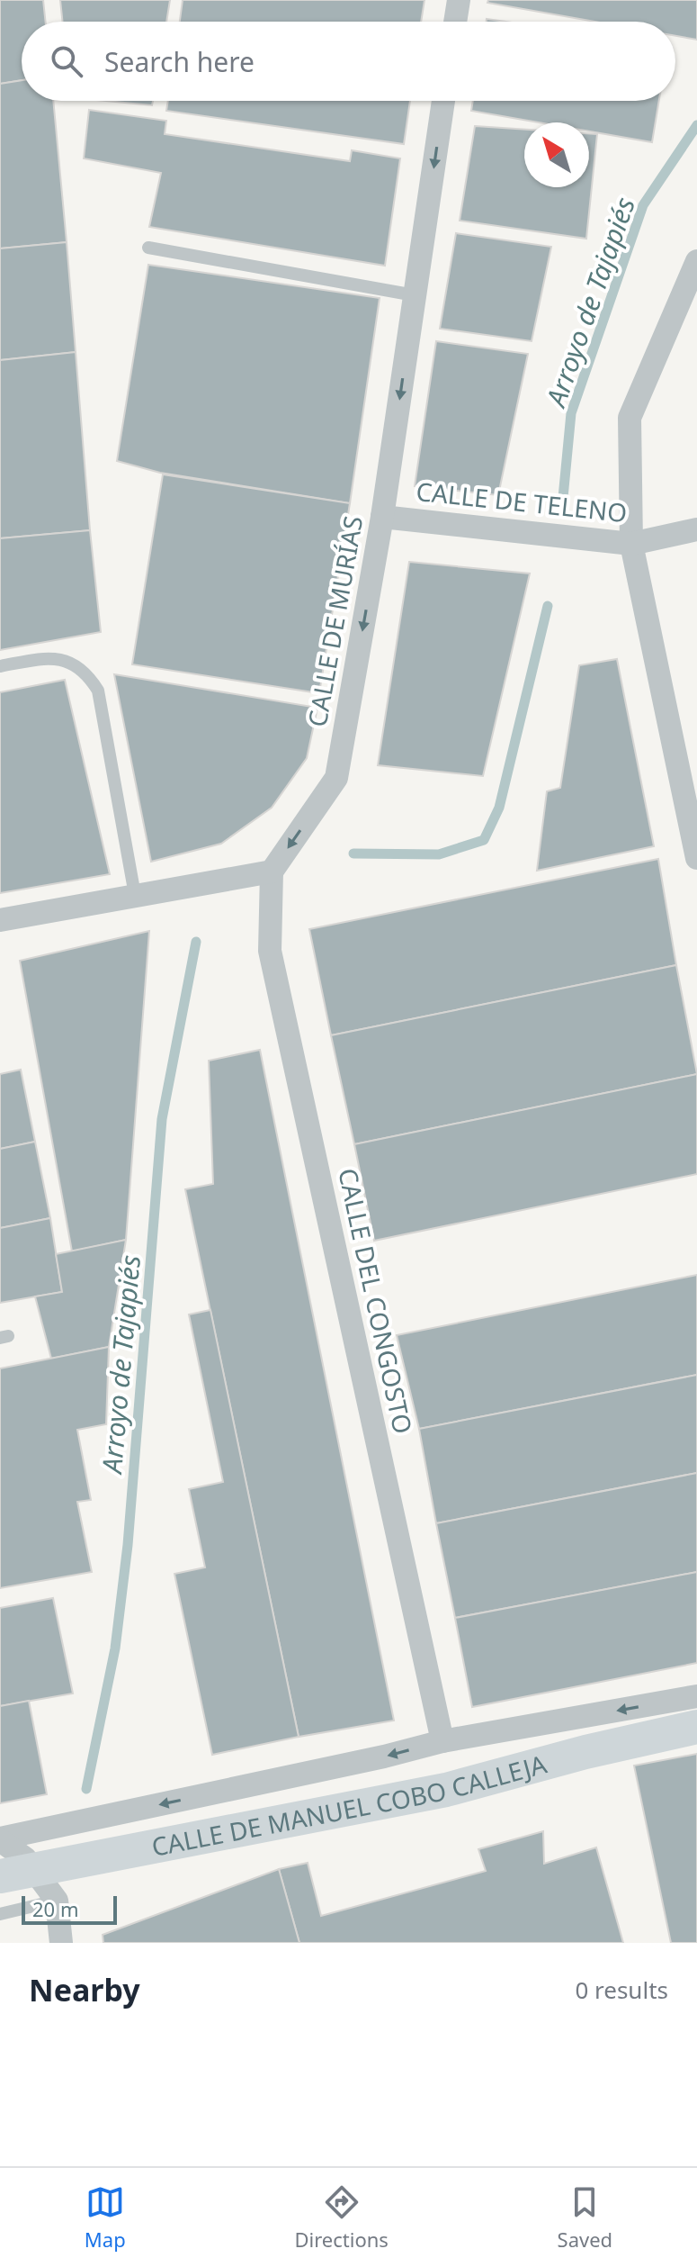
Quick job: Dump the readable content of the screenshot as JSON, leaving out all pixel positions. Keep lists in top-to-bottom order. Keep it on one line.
{"streets":{"street":["CALLE DE TELENO","CALLE DE MURÍAS","CALLE DEL CONGOSTO","CALLE DE MANUEL COBO CALLEJA"]},"crossings":[["CALLE DE TELENO","CALLE DE MURÍAS"],["CALLE DE MURÍAS","CALLE DEL CONGOSTO"],["CALLE DEL CONGOSTO","CALLE DE MANUEL COBO CALLEJA"]],"one_way":["CALLE DE MURÍAS"],"water":["Arroyo de Tajapiés"],"scale_bar":"20 m","north":"top left","page":{"search":"Search here","scale":"20 m","heading":["Nearby","0 results"],"nav":["Map","Directions","Saved"]}}
